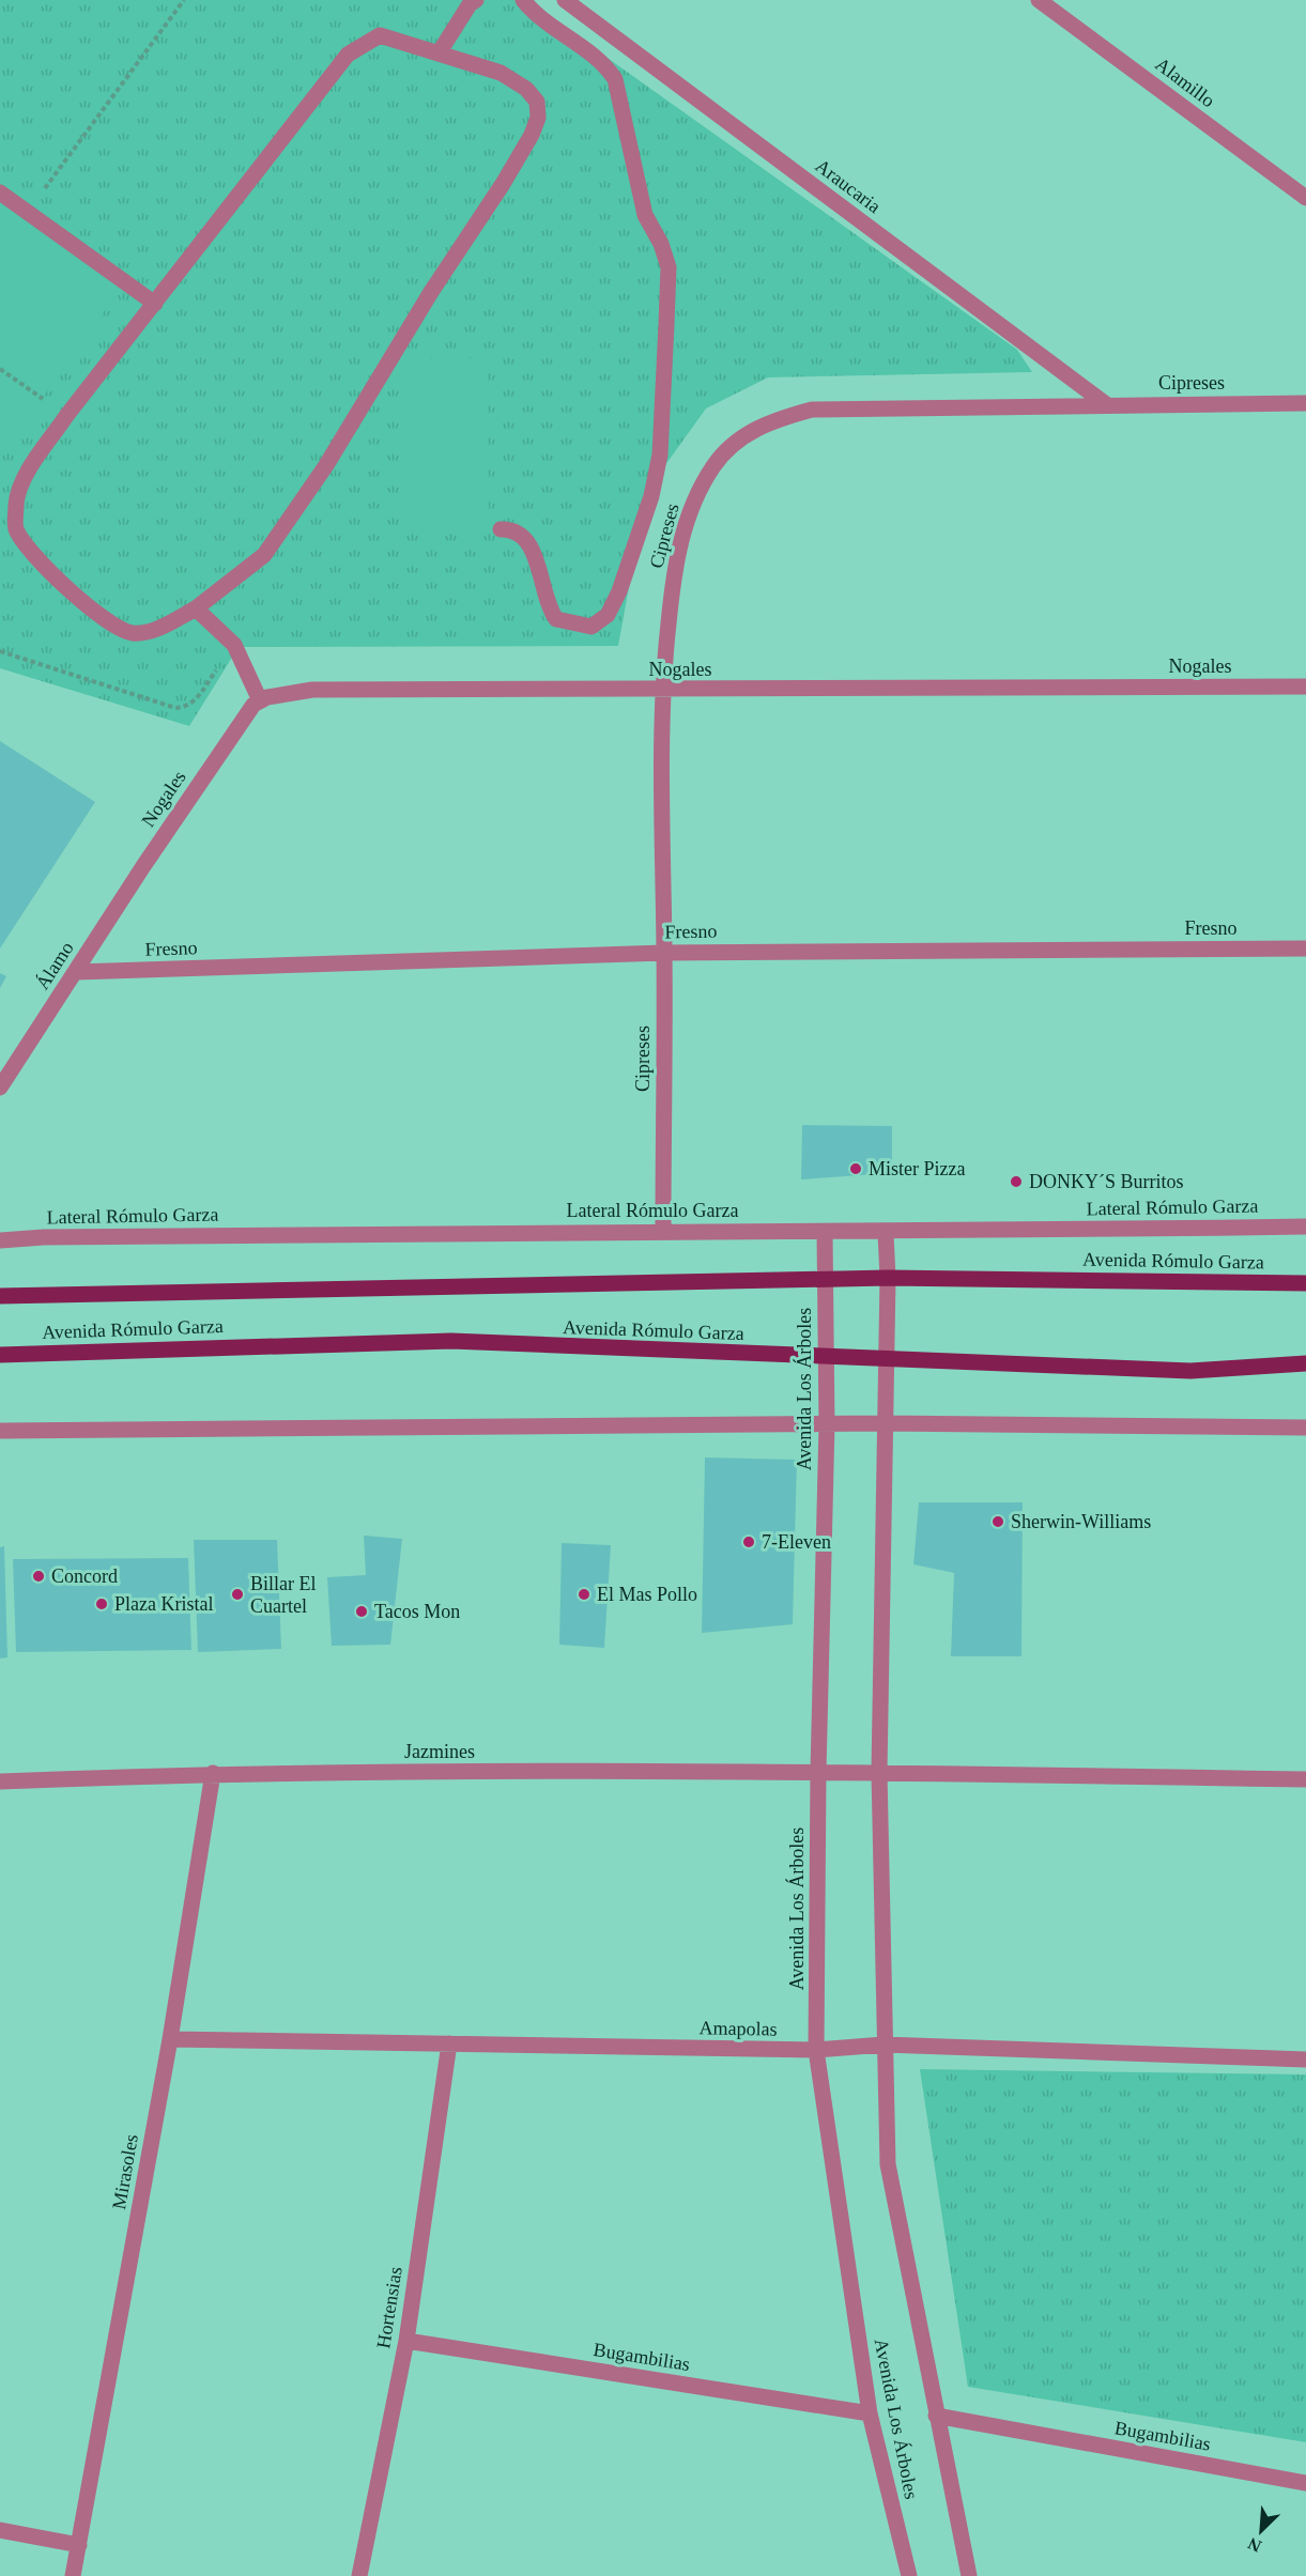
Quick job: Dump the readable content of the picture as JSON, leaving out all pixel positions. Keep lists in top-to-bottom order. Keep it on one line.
{"streets":{"main road":["Avenida Rómulo Garza"],"street":["Alamillo","Araucaria","Cipreses","Nogales","Fresno","Álamo","Lateral Rómulo Garza","Avenida Los Árboles","Jazmines","Amapolas","Mirasoles","Hortensias","Bugambilias"]},"crossings":[["Araucaria","Cipreses"],["Cipreses","Nogales"],["Cipreses","Fresno"],["Cipreses","Lateral Rómulo Garza"],["Nogales","Álamo"],["Fresno","Álamo"],["Lateral Rómulo Garza","Avenida Los Árboles"],["Avenida Rómulo Garza","Avenida Los Árboles"],["Avenida Los Árboles","Jazmines"],["Avenida Los Árboles","Amapolas"],["Avenida Los Árboles","Bugambilias"],["Jazmines","Mirasoles"],["Amapolas","Mirasoles"],["Amapolas","Hortensias"],["Hortensias","Bugambilias"]],"places":["Mister Pizza","DONKY´S Burritos","Sherwin-Williams","7-Eleven","Concord","Billar El Cuartel","El Mas Pollo","Plaza Kristal","Tacos Mon"],"north":"bottom left"}
